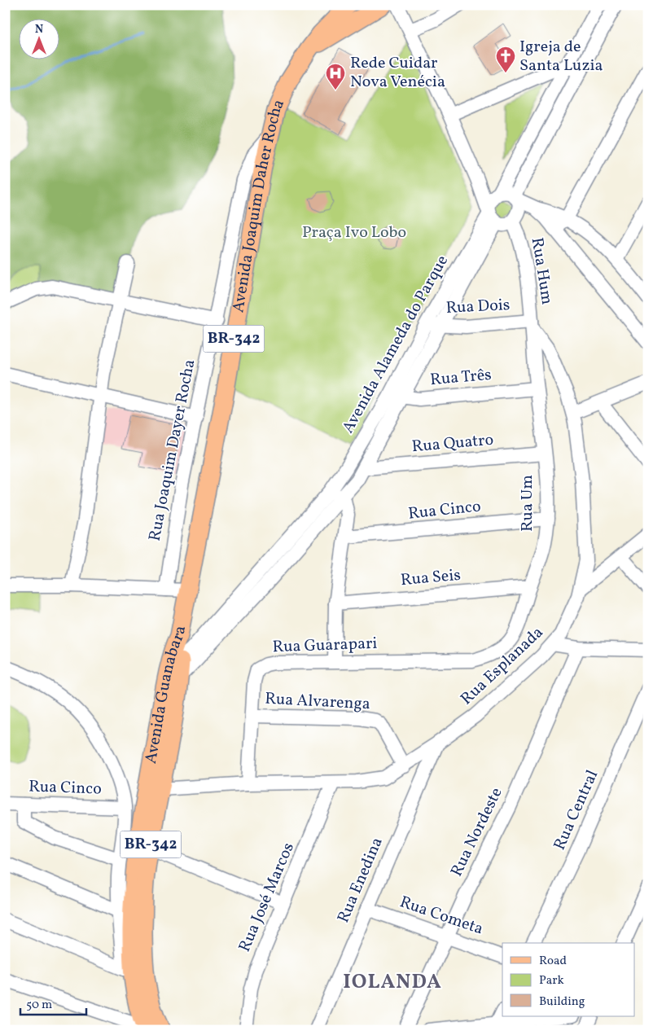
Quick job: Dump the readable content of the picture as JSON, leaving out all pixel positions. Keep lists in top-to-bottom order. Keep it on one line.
{"streets":{"main road":["Avenida Joaquim Daher Rocha","BR-342","Avenida Guanabara"],"street":["Rua Hum","Rua Dois","Avenida Alameda do Parque","Rua Três","Rua Quatro","Rua Joaquim Dayer Rocha","Rua Um","Rua Cinco","Rua Seis","Rua Guarapari","Rua Esplanada","Rua Alvarenga","Rua Central","Rua Nordeste","Rua Enedina","Rua José Marcos","Rua Cometa"]},"crossings":[["Avenida Joaquim Daher Rocha","Rua Joaquim Dayer Rocha"],["Avenida Joaquim Daher Rocha","Avenida Guanabara"],["Rua Hum","Rua Dois"],["Rua Hum","Avenida Alameda do Parque"],["Rua Hum","Rua Um"],["Rua Hum","Rua Esplanada"],["Rua Dois","Avenida Alameda do Parque"],["Rua Dois","Rua Um"],["Rua Dois","Rua Esplanada"],["Avenida Alameda do Parque","Rua Três"],["Avenida Alameda do Parque","Rua Quatro"],["Avenida Alameda do Parque","Avenida Guanabara"],["Rua Três","Rua Um"],["Rua Quatro","Rua Um"],["Rua Um","Rua Cinco"],["Rua Um","Rua Seis"],["Rua Um","Rua Guarapari"],["Rua Um","Rua Esplanada"],["Rua Guarapari","Rua Esplanada"],["Rua Guarapari","Rua Alvarenga"],["Rua Esplanada","Rua Alvarenga"],["Rua Esplanada","Avenida Guanabara"],["Rua Esplanada","Rua Enedina"],["Rua Esplanada","Rua José Marcos"],["Rua Nordeste","Rua Cometa"],["Rua Enedina","Rua Cometa"]],"districts":["IOLANDA"],"parks":["Praça Ivo Lobo"],"places":{"church":["Igreja de Santa Luzia"],"hospital":["Rede Cuidar Nova Venécia"]},"legend":["Road","Park","Building"],"scale_bar":"50 m","north":"top"}
